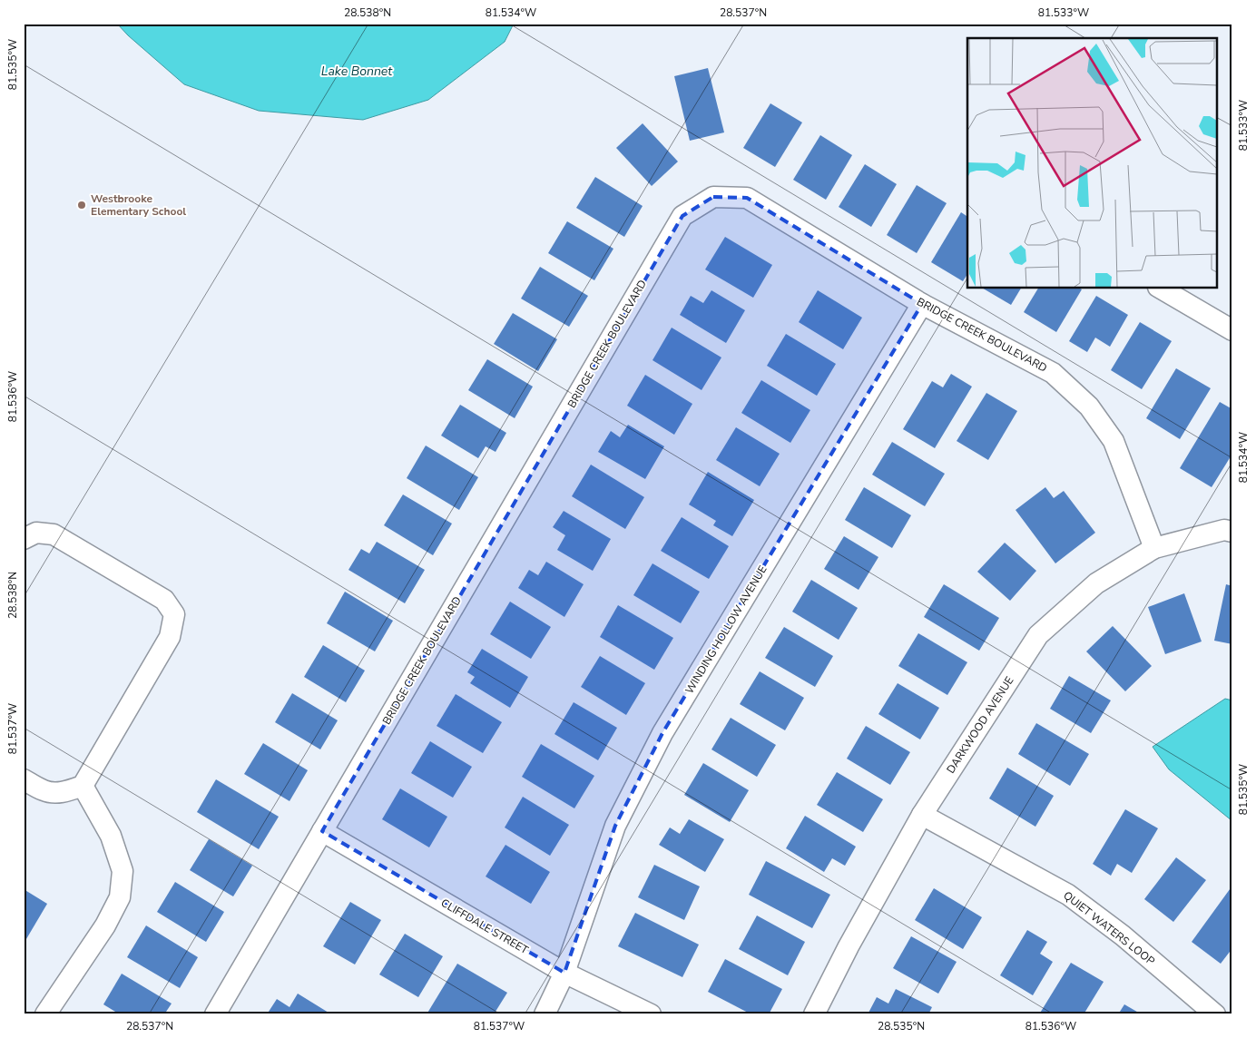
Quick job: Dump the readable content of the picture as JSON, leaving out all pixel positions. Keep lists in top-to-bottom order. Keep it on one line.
{"streets":{"street":["BRIDGE CREEK BOULEVARD","WINDING HOLLOW AVENUE","DARKWOOD AVENUE","CLIFFDALE STREET","QUIET WATERS LOOP"]},"crossings":[["BRIDGE CREEK BOULEVARD","WINDING HOLLOW AVENUE"],["BRIDGE CREEK BOULEVARD","DARKWOOD AVENUE"],["BRIDGE CREEK BOULEVARD","CLIFFDALE STREET"],["WINDING HOLLOW AVENUE","CLIFFDALE STREET"],["DARKWOOD AVENUE","QUIET WATERS LOOP"]],"water":["Lake Bonnet"],"places":["Westbrooke Elementary School"],"coordinates":["28.538°N","81.534°W","28.537°N","81.533°W","81.535°W","81.536°W","81.537°W","28.535°N"]}
